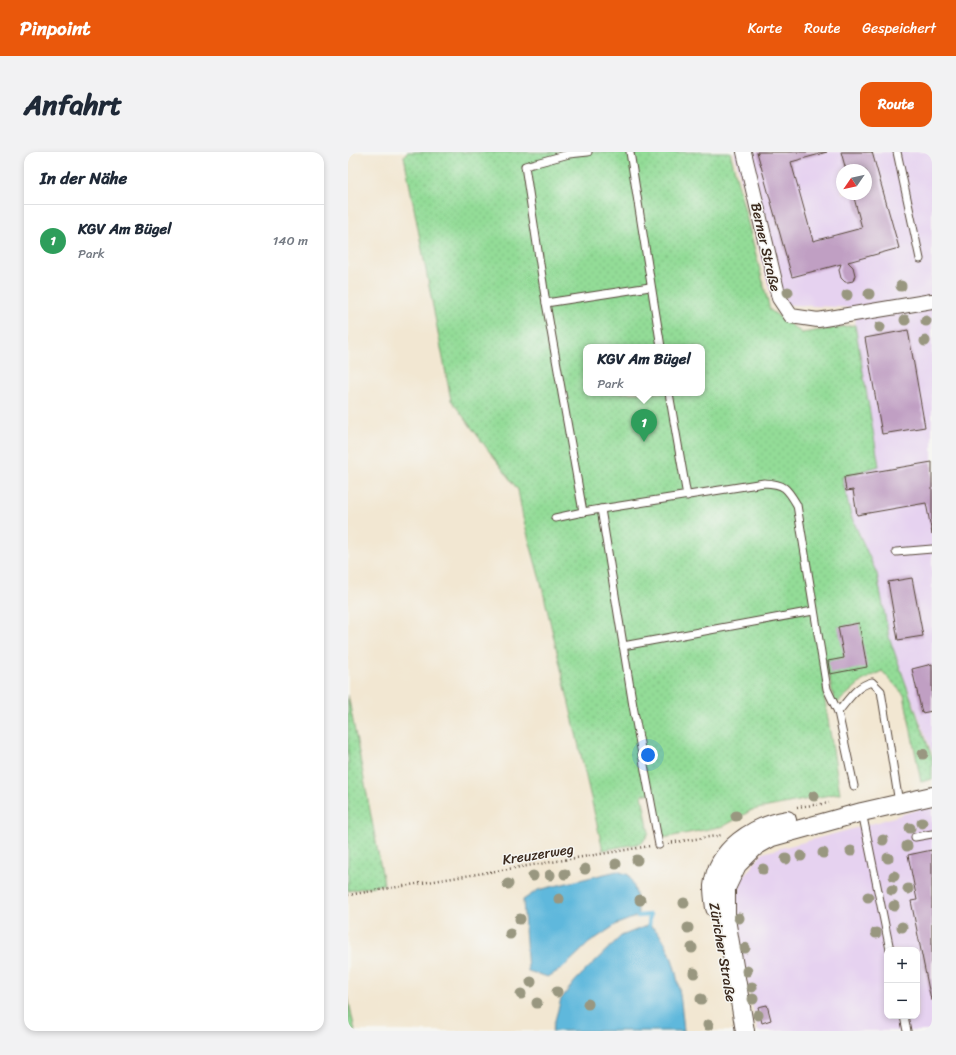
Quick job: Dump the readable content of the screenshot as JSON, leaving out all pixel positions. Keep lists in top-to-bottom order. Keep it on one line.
{"streets":{"street":["Berner Straße","Züricher Straße"],"path":["Kreuzerweg"]},"north":"bottom left","page":{"header":"Pinpoint","nav":["Karte","Route","Gespeichert"],"title":"Anfahrt","buttons":"Route","heading":"In der Nähe","list":[{"mark":"1","name":"KGV Am Bügel","note":"Park","value":"140 m"}],"popup":["KGV Am Bügel","Park"],"pins":"1","map_buttons":["+","−"]}}
